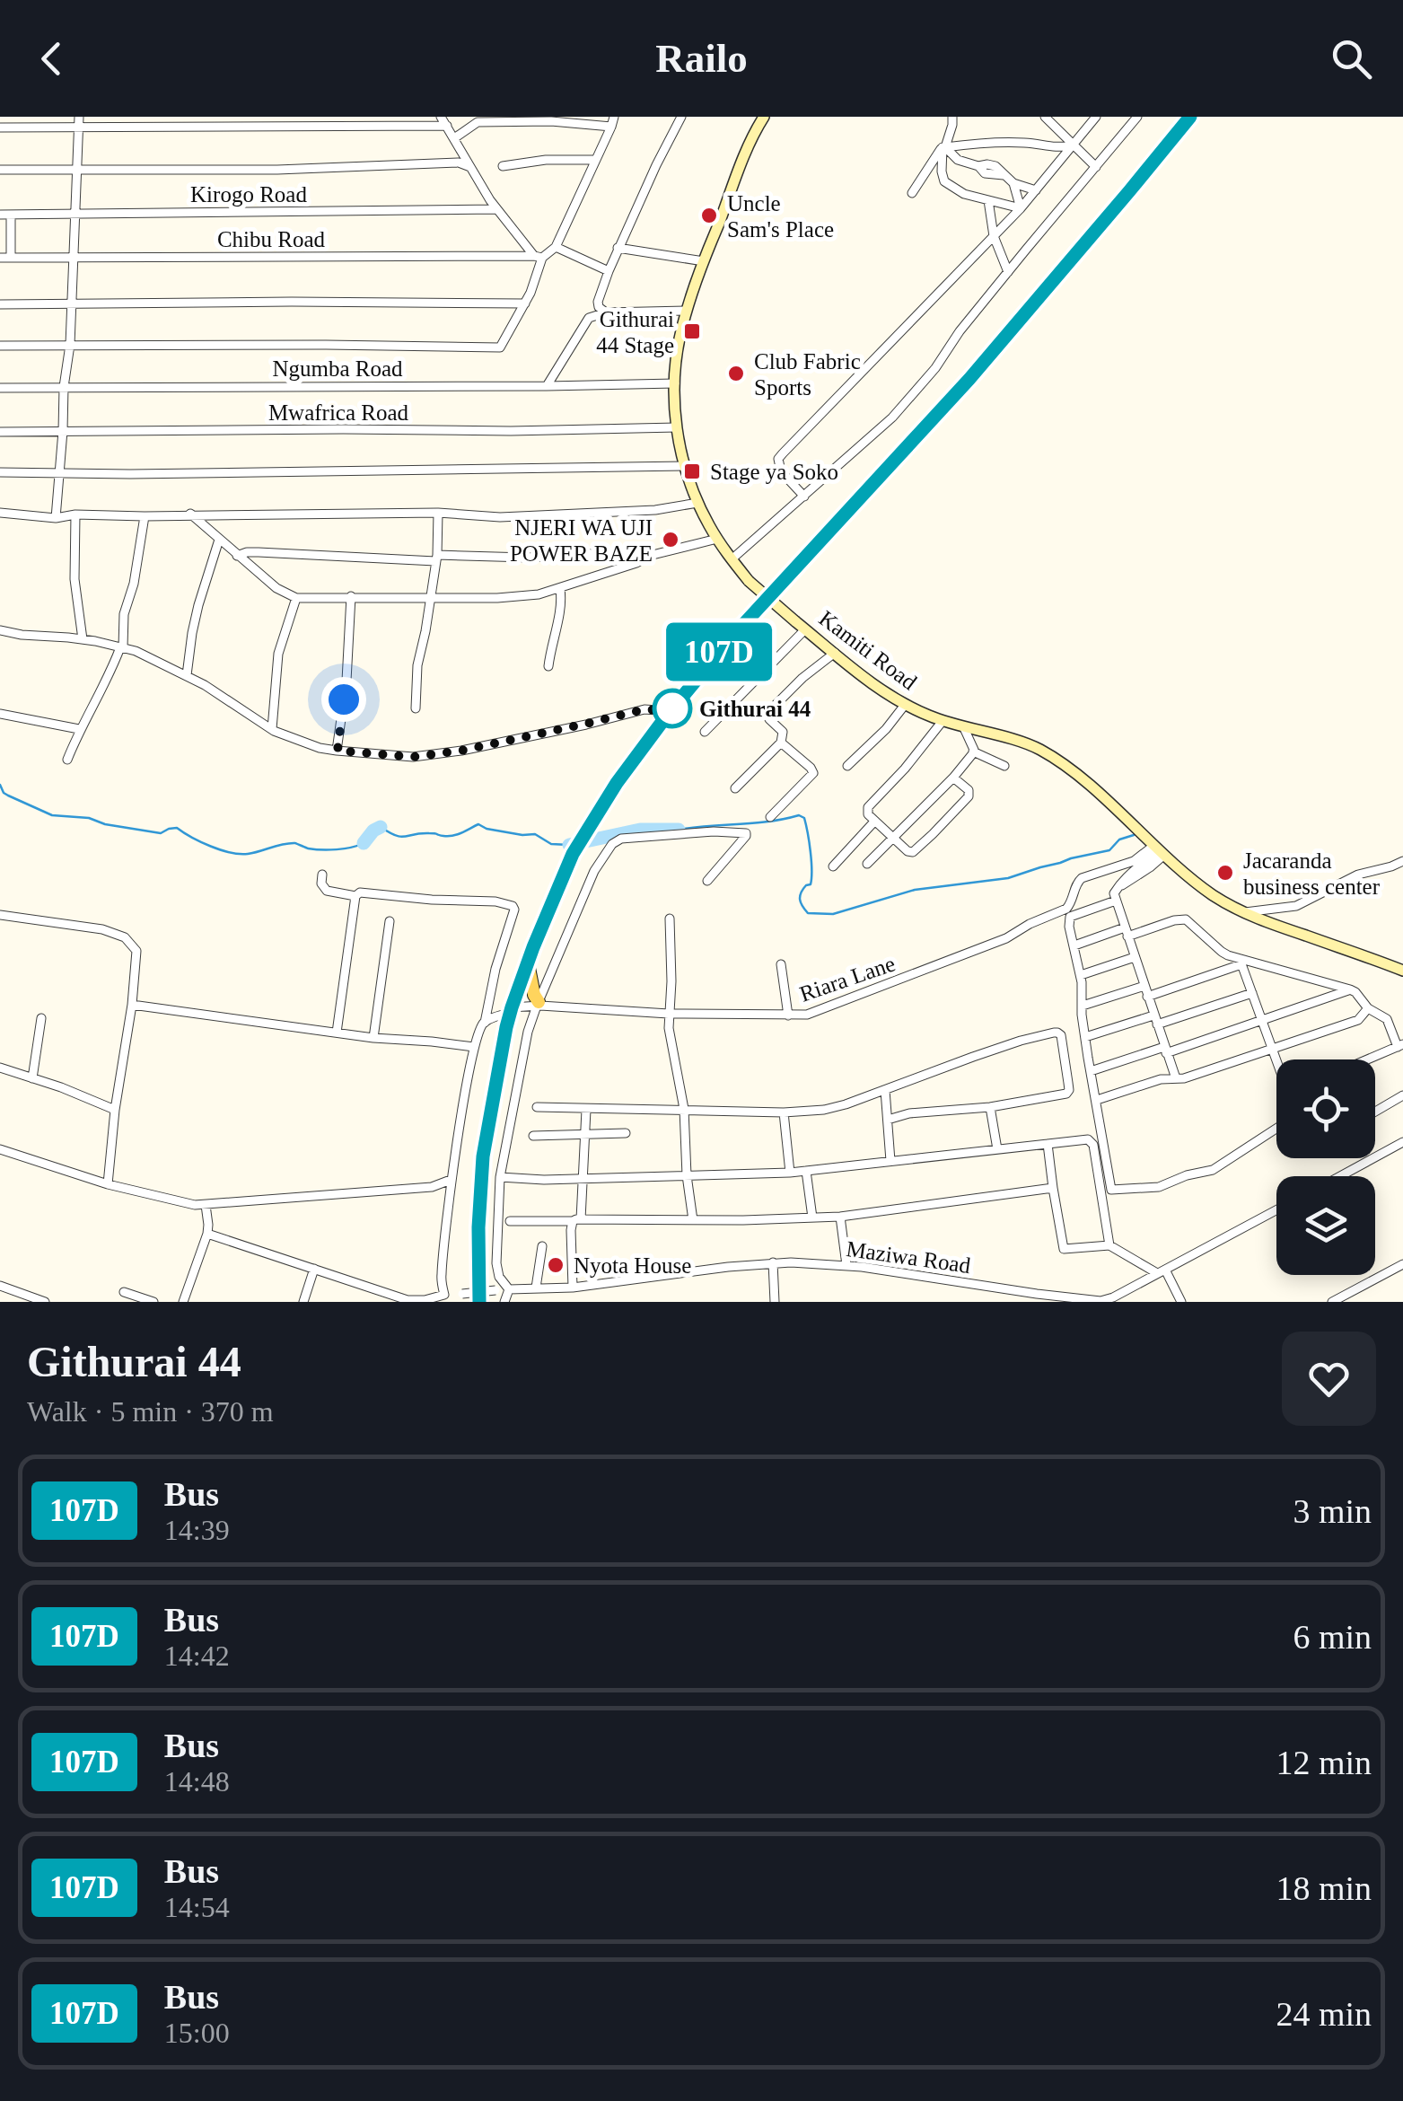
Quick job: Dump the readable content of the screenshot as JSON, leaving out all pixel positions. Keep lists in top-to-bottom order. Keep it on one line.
{"streets":{"main road":["Kamiti Road"],"street":["Kirogo Road","Chibu Road","Ngumba Road","Mwafrica Road","Riara Lane","Maziwa Road"]},"crossings":[["Ngumba Road","Kamiti Road"],["Mwafrica Road","Kamiti Road"],["Kamiti Road","Riara Lane"]],"places":{"other":["Uncle Sam's Place","Club Fabric Sports","NJERI WA UJI POWER BAZE","Githurai 44","Jacaranda business center","Nyota House"],"transit":["Githurai 44 Stage","Stage ya Soko"]},"lines":["bus line 107D"],"page":{"header":"Railo","on_map":"107D","heading":["Githurai 44","Walk · 5 min · 370 m"],"list":[{"mark":"107D","name":"Bus","note":"14:39","value":"3 min"},{"mark":"107D","name":"Bus","note":"14:42","value":"6 min"},{"mark":"107D","name":"Bus","note":"14:48","value":"12 min"},{"mark":"107D","name":"Bus","note":"14:54","value":"18 min"},{"mark":"107D","name":"Bus","note":"15:00","value":"24 min"}]}}
